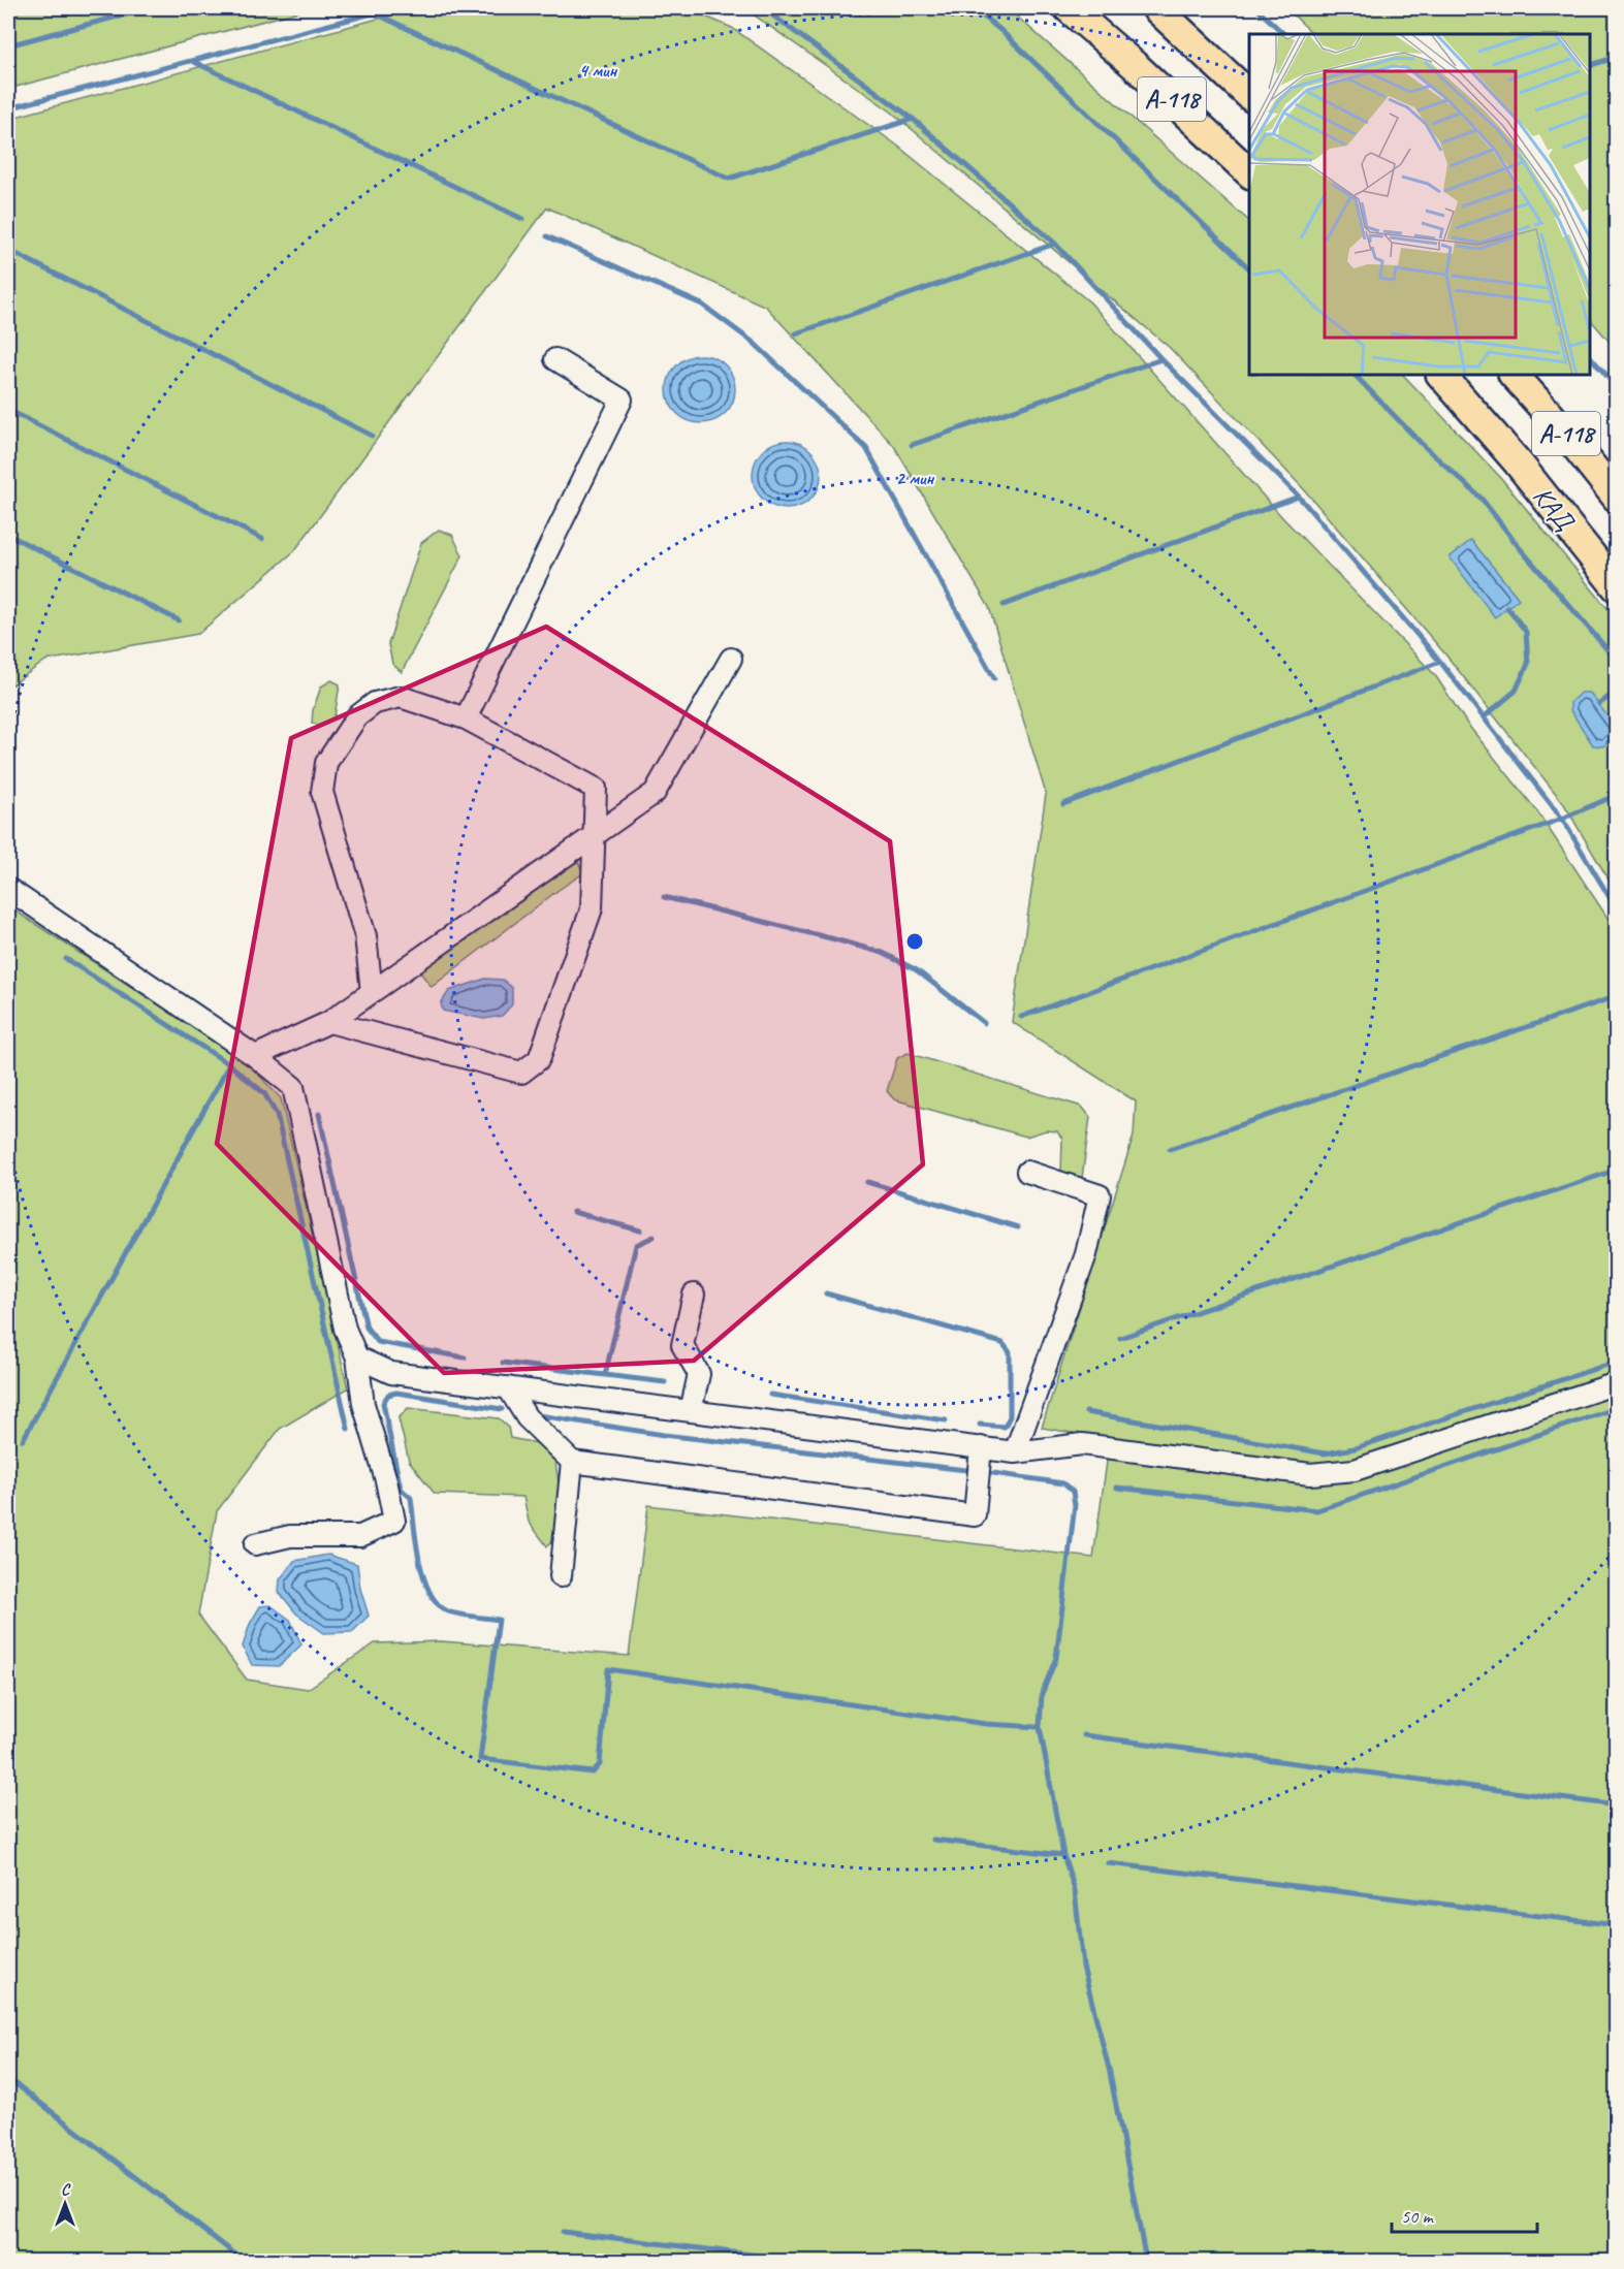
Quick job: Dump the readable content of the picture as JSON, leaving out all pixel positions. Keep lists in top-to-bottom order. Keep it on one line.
{"streets":{"highway":["А-118","КАД"]},"scale_bar":"50 m","north":"top","rings":["4 мин","2 мин"]}
